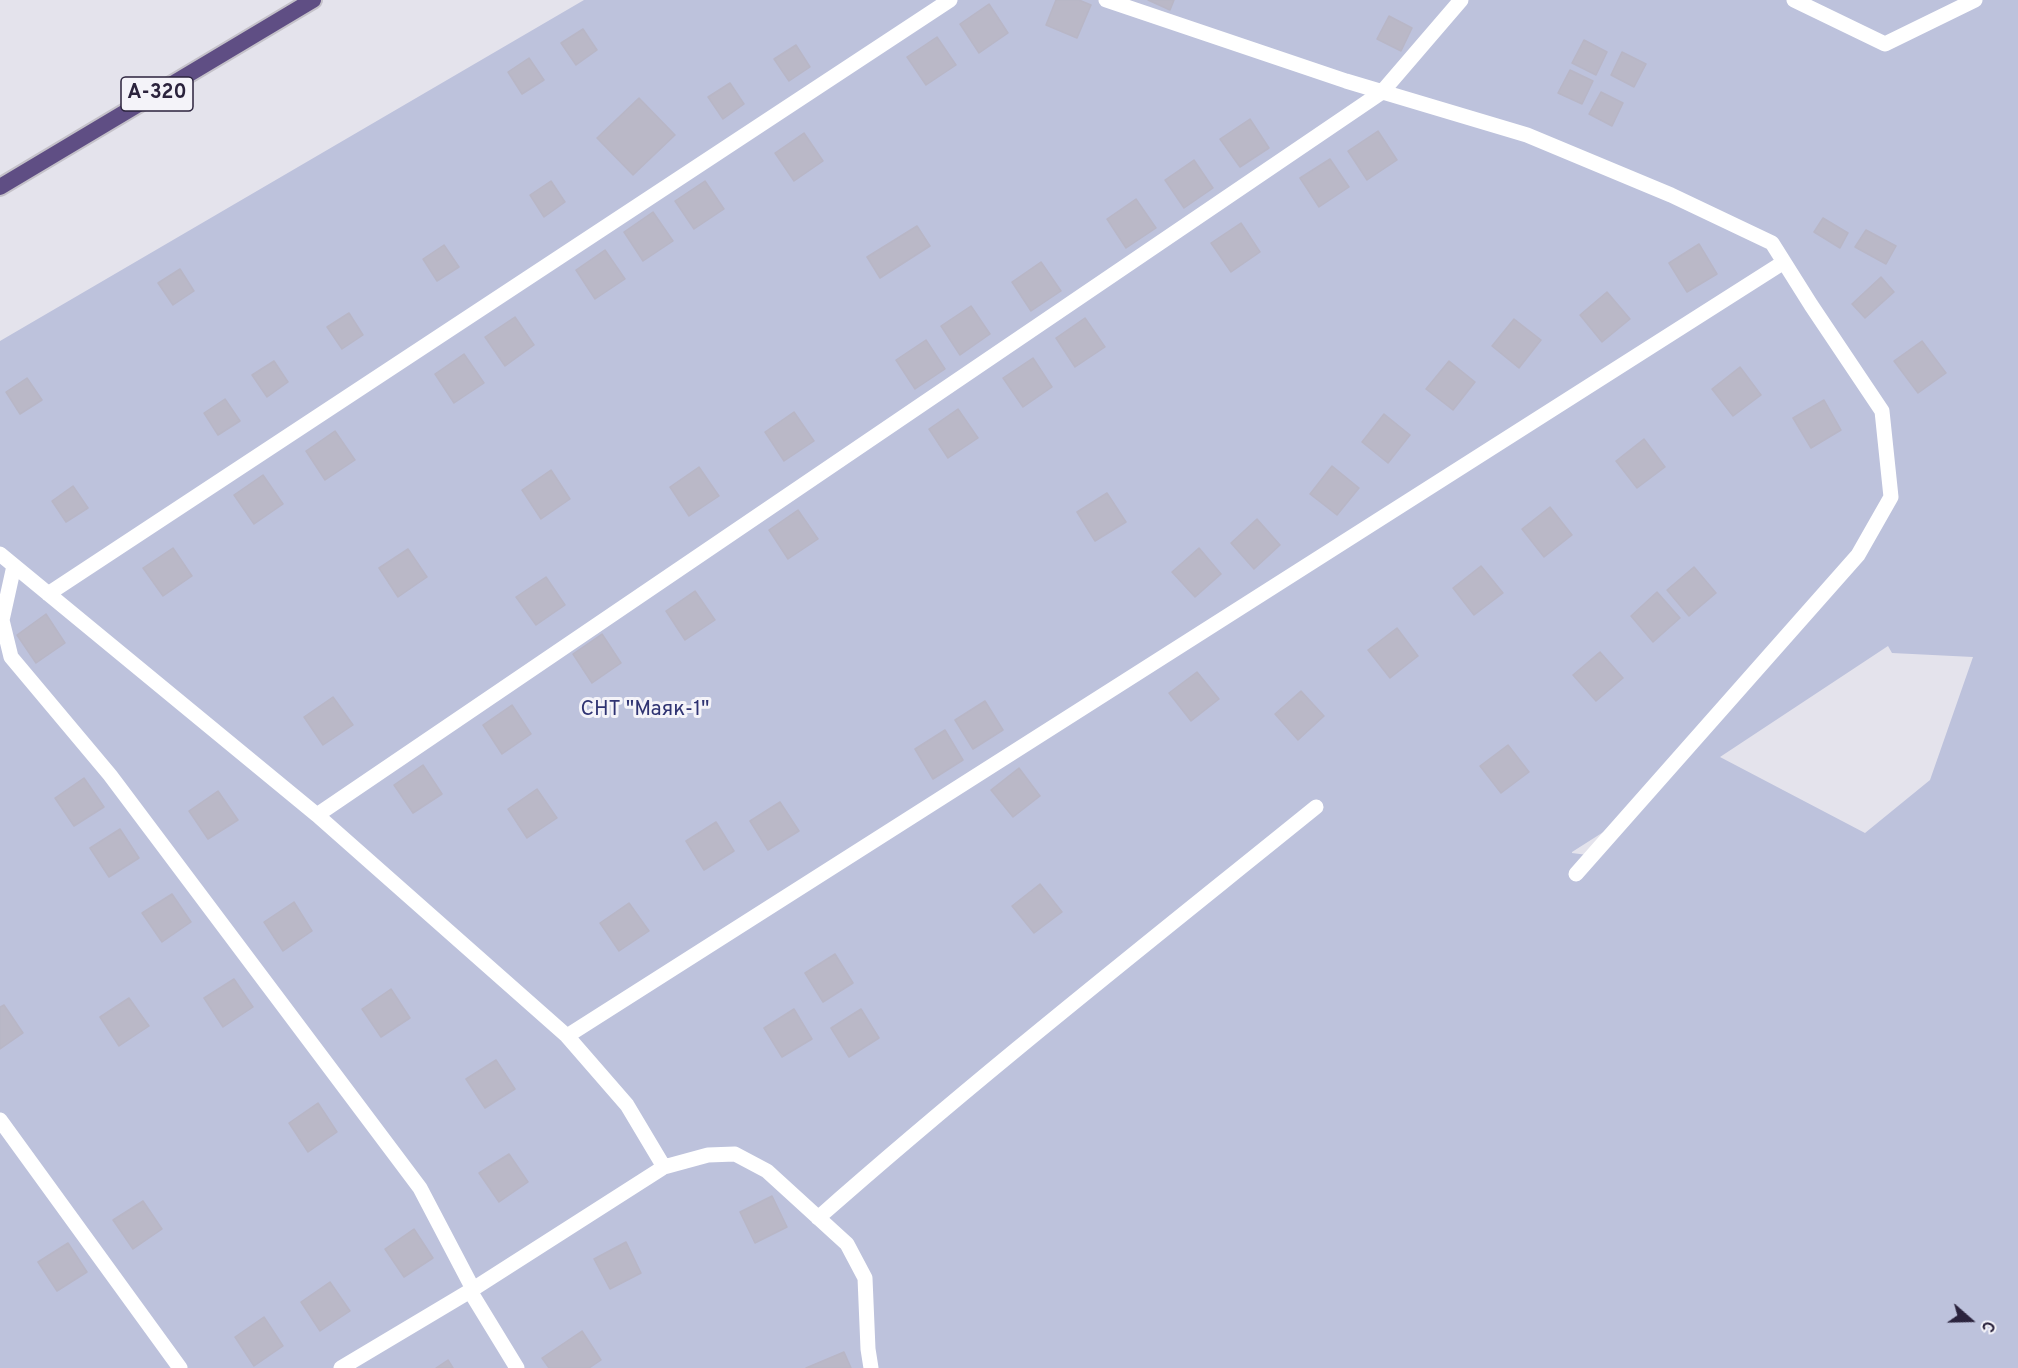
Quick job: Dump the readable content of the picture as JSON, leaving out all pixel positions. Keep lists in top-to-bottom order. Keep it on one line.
{"streets":{"highway":["А-320"]},"parks":["СНТ \"Маяк-1\""],"north":"right"}
